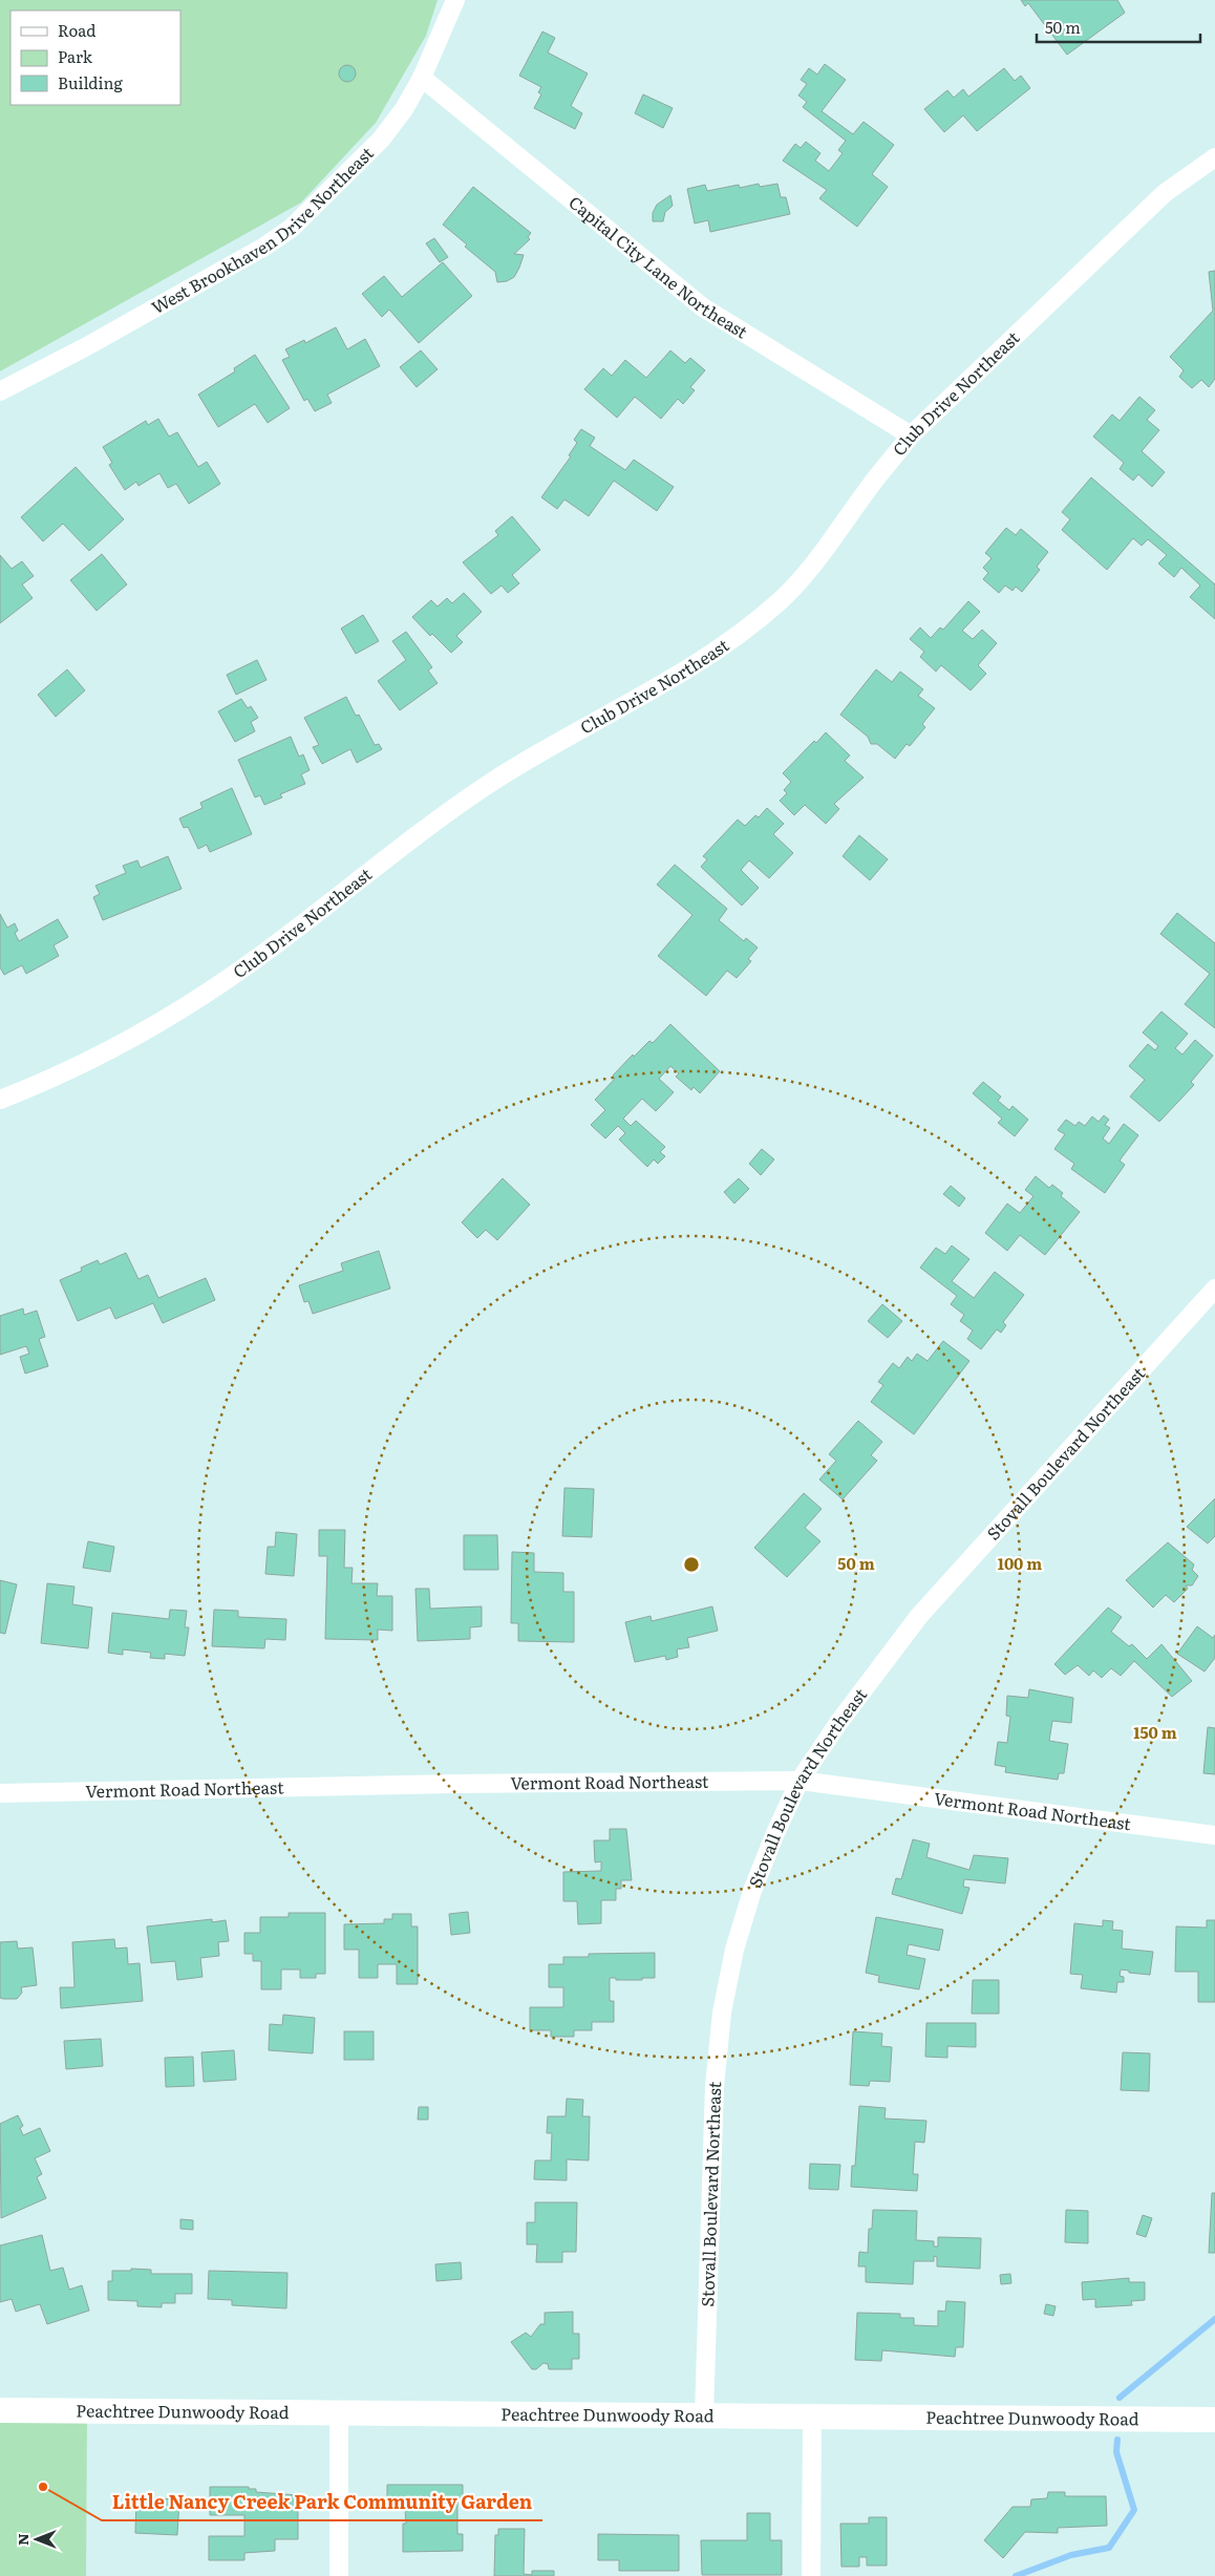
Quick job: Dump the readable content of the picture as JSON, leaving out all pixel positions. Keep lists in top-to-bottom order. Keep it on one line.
{"streets":{"main road":["Peachtree Dunwoody Road"],"street":["West Brookhaven Drive Northeast","Capital City Lane Northeast","Club Drive Northeast","Stovall Boulevard Northeast","Vermont Road Northeast"]},"crossings":[["West Brookhaven Drive Northeast","Capital City Lane Northeast"],["Capital City Lane Northeast","Club Drive Northeast"],["Stovall Boulevard Northeast","Vermont Road Northeast"],["Stovall Boulevard Northeast","Peachtree Dunwoody Road"]],"places":["Little Nancy Creek Park Community Garden"],"legend":["Road","Park","Building"],"scale_bar":"50 m","north":"left","rings":["50 m","100 m","150 m"]}
